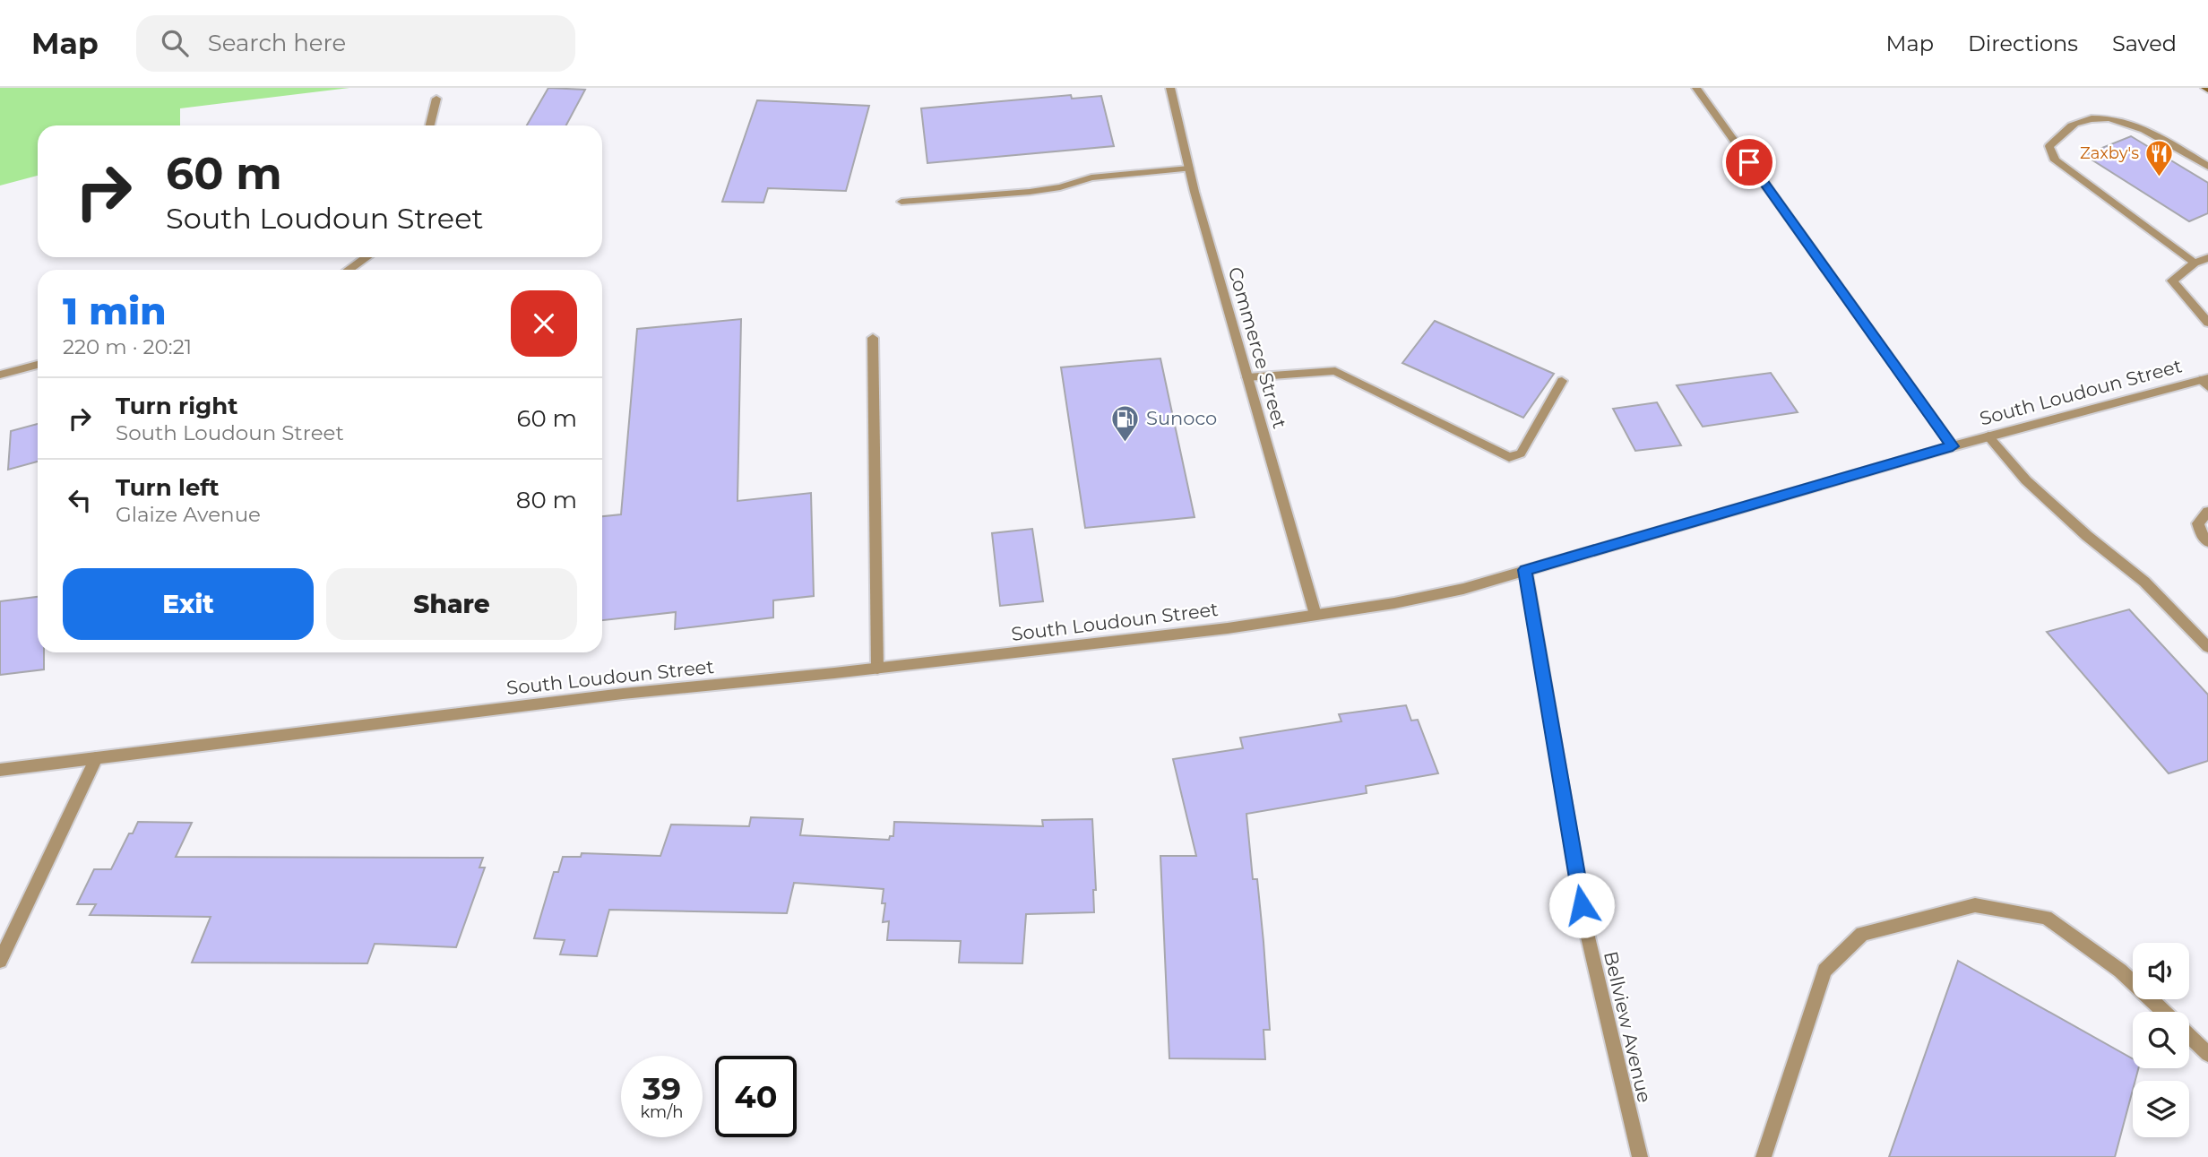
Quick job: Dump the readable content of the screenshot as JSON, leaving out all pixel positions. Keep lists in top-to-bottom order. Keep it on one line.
{"streets":{"street":["Commerce Street","South Loudoun Street","Bellview Avenue"]},"crossings":[["Commerce Street","South Loudoun Street"],["South Loudoun Street","Bellview Avenue"]],"places":{"restaurant":["Zaxby's"],"fuel station":["Sunoco"]},"page":{"header":"Map","search":"Search here","nav":["Map","Directions","Saved"],"turn":["60 m","South Loudoun Street"],"heading":["1 min","220 m · 20:21"],"list":[{"name":"Turn right","note":"South Loudoun Street","value":"60 m"},{"name":"Turn left","note":"Glaize Avenue","value":"80 m"}],"buttons":["Exit","Share"],"speed":"39 km/h","limit":"40"}}
